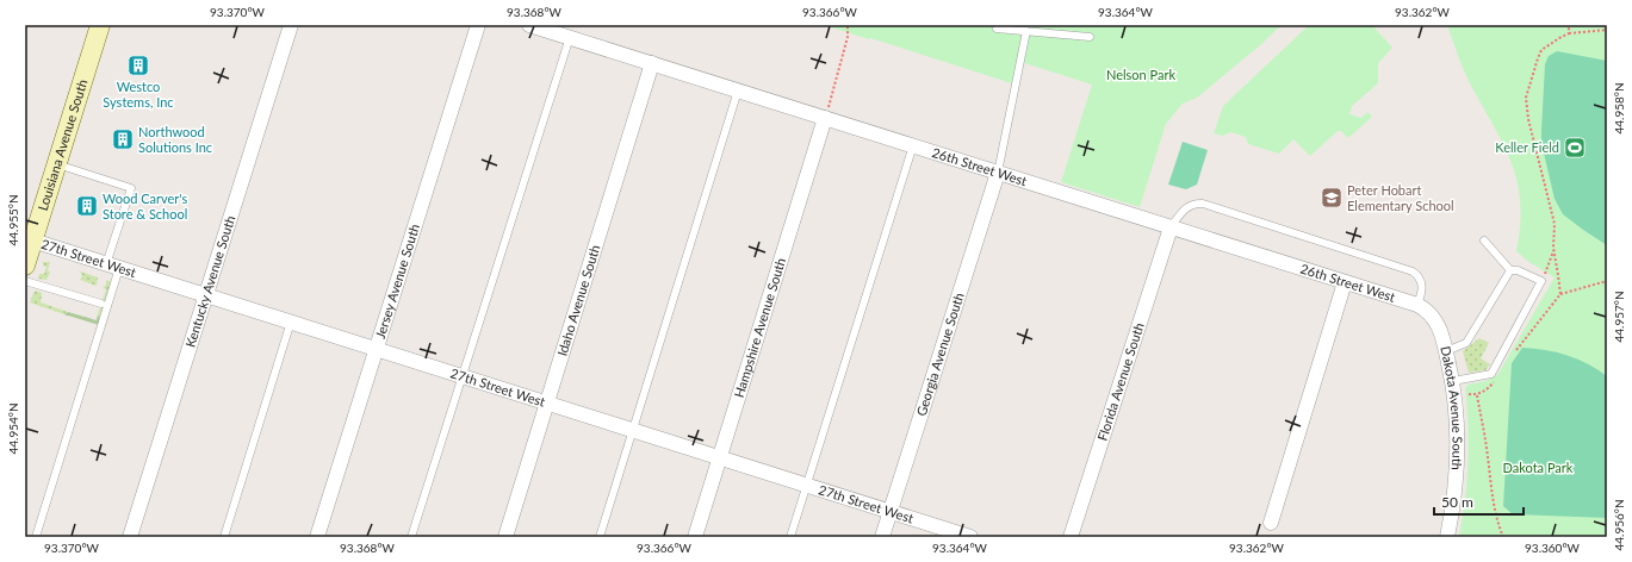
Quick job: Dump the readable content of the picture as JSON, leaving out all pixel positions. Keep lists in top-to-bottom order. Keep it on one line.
{"streets":{"main road":["Louisiana Avenue South"],"street":["26th Street West","27th Street West","Kentucky Avenue South","Jersey Avenue South","Idaho Avenue South","Hampshire Avenue South","Georgia Avenue South","Florida Avenue South","Dakota Avenue South"]},"crossings":[["Louisiana Avenue South","27th Street West"],["26th Street West","Idaho Avenue South"],["26th Street West","Hampshire Avenue South"],["26th Street West","Georgia Avenue South"],["26th Street West","Florida Avenue South"],["26th Street West","Dakota Avenue South"],["27th Street West","Kentucky Avenue South"],["27th Street West","Jersey Avenue South"],["27th Street West","Idaho Avenue South"],["27th Street West","Hampshire Avenue South"],["27th Street West","Georgia Avenue South"]],"parks":["Nelson Park","Dakota Park"],"places":{"building":["Westco Systems, Inc","Northwood Solutions Inc","Wood Carver's Store & School"],"sports":["Keller Field"],"school or university":["Peter Hobart Elementary School"]},"scale_bar":"50 m","coordinates":["93.370°W","93.368°W","93.366°W","93.364°W","93.362°W","44.958°N","44.955°N","44.957°N","44.954°N","44.956°N","93.360°W"]}
